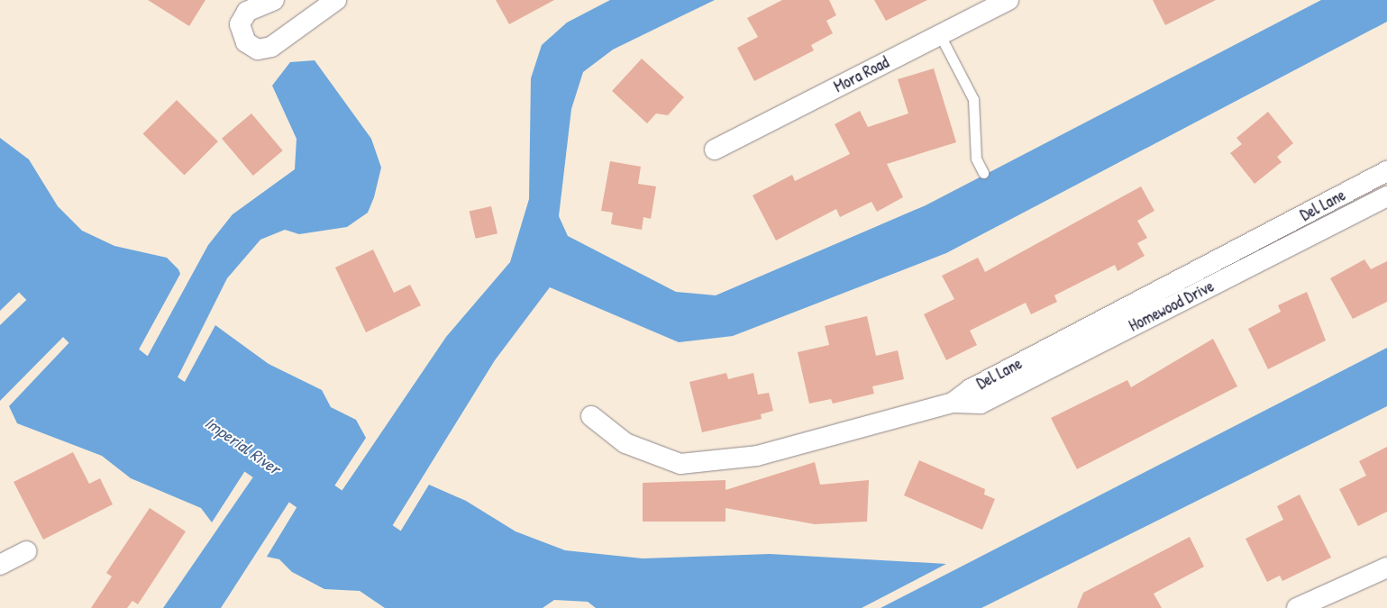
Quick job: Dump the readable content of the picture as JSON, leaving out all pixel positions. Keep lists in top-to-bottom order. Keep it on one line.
{"streets":{"street":["Mora Road","Del Lane","Homewood Drive"]},"crossings":[["Del Lane","Homewood Drive"]],"water":["Imperial River"]}
